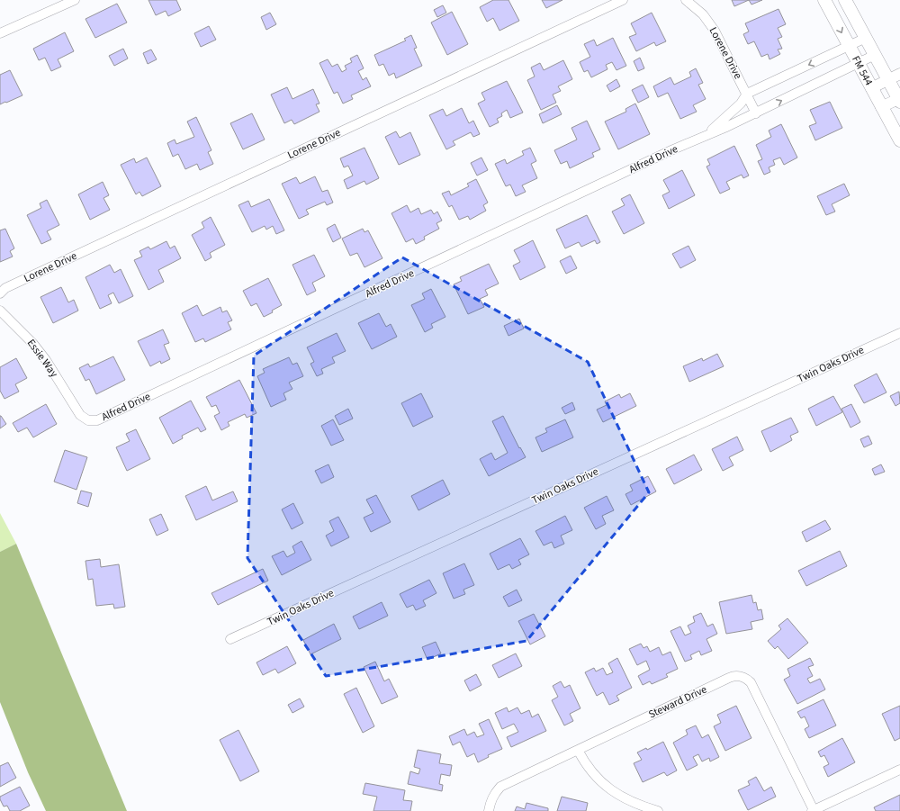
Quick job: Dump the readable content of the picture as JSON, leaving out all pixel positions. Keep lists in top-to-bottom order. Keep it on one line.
{"streets":{"main road":["FM 544"],"street":["Lorene Drive","Alfred Drive","Essie Way","Twin Oaks Drive","Steward Drive"]},"crossings":[["Lorene Drive","Alfred Drive"],["FM 544","Alfred Drive"],["Alfred Drive","Essie Way"]]}
